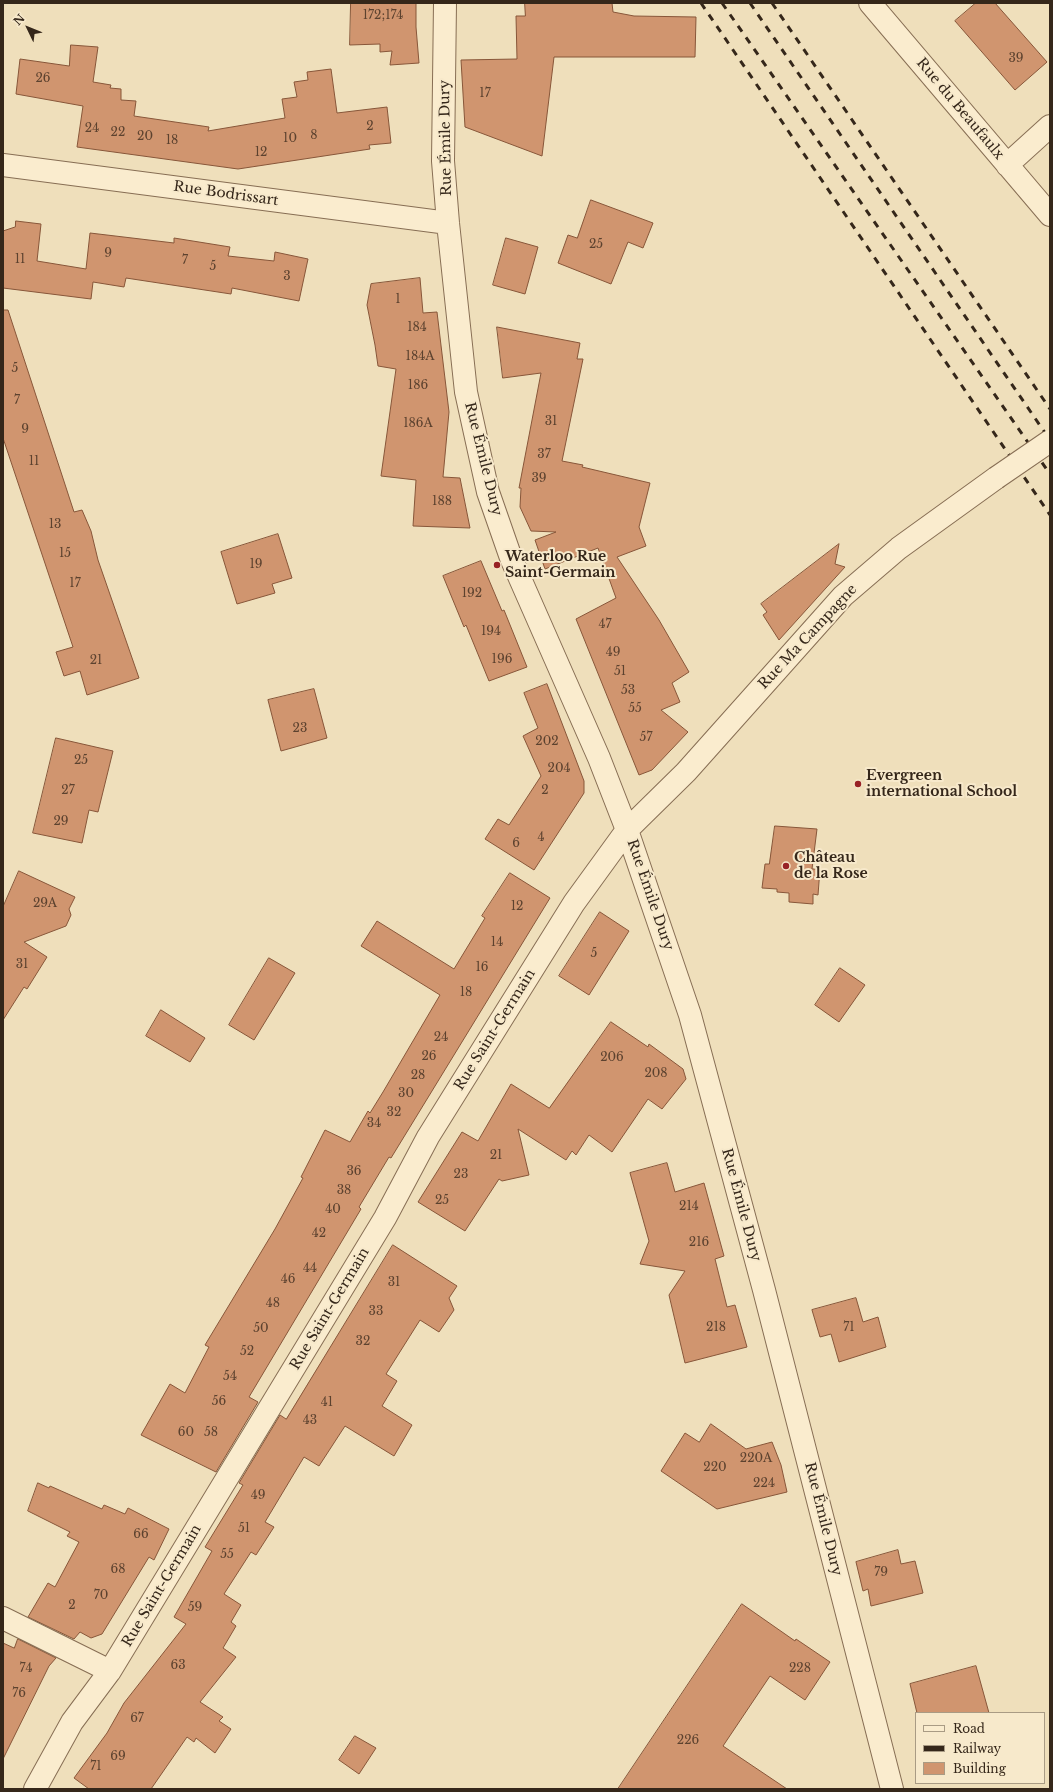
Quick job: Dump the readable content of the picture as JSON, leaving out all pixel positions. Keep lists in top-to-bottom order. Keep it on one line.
{"streets":{"street":["Rue du Beaufaulx","Rue Émile Dury","Rue Bodrissart","Rue Ma Campagne","Rue Saint-Germain"]},"crossings":[["Rue Émile Dury","Rue Bodrissart"],["Rue Émile Dury","Rue Ma Campagne"],["Rue Émile Dury","Rue Saint-Germain"],["Rue Ma Campagne","Rue Saint-Germain"]],"places":["Waterloo Rue Saint-Germain","Evergreen international School","Château de la Rose"],"house_numbers":["172;174","39","26","17","2","24","22","8","20","10","18","12","25","9","11","7","5","3","1","184","184A","5","186","7","31","186A","9","37","11","39","188","13","15","19","17","192","47","194","49","196","21","51","53","55","23","57","202","25","204","27","2","29","4","6","29A","12","14","5","31","16","18","24","26","206","208","28","30","32","34","21","36","23","38","25","214","40","42","216","44","46","31","48","33","218","71","50","32","52","54","56","41","43","60","58","220A","220","224","49","51","66","55","68","79","70","2","59","63","74","228","76","67","226","69","71"],"legend":["Road","Railway","Building"],"north":"top left"}
